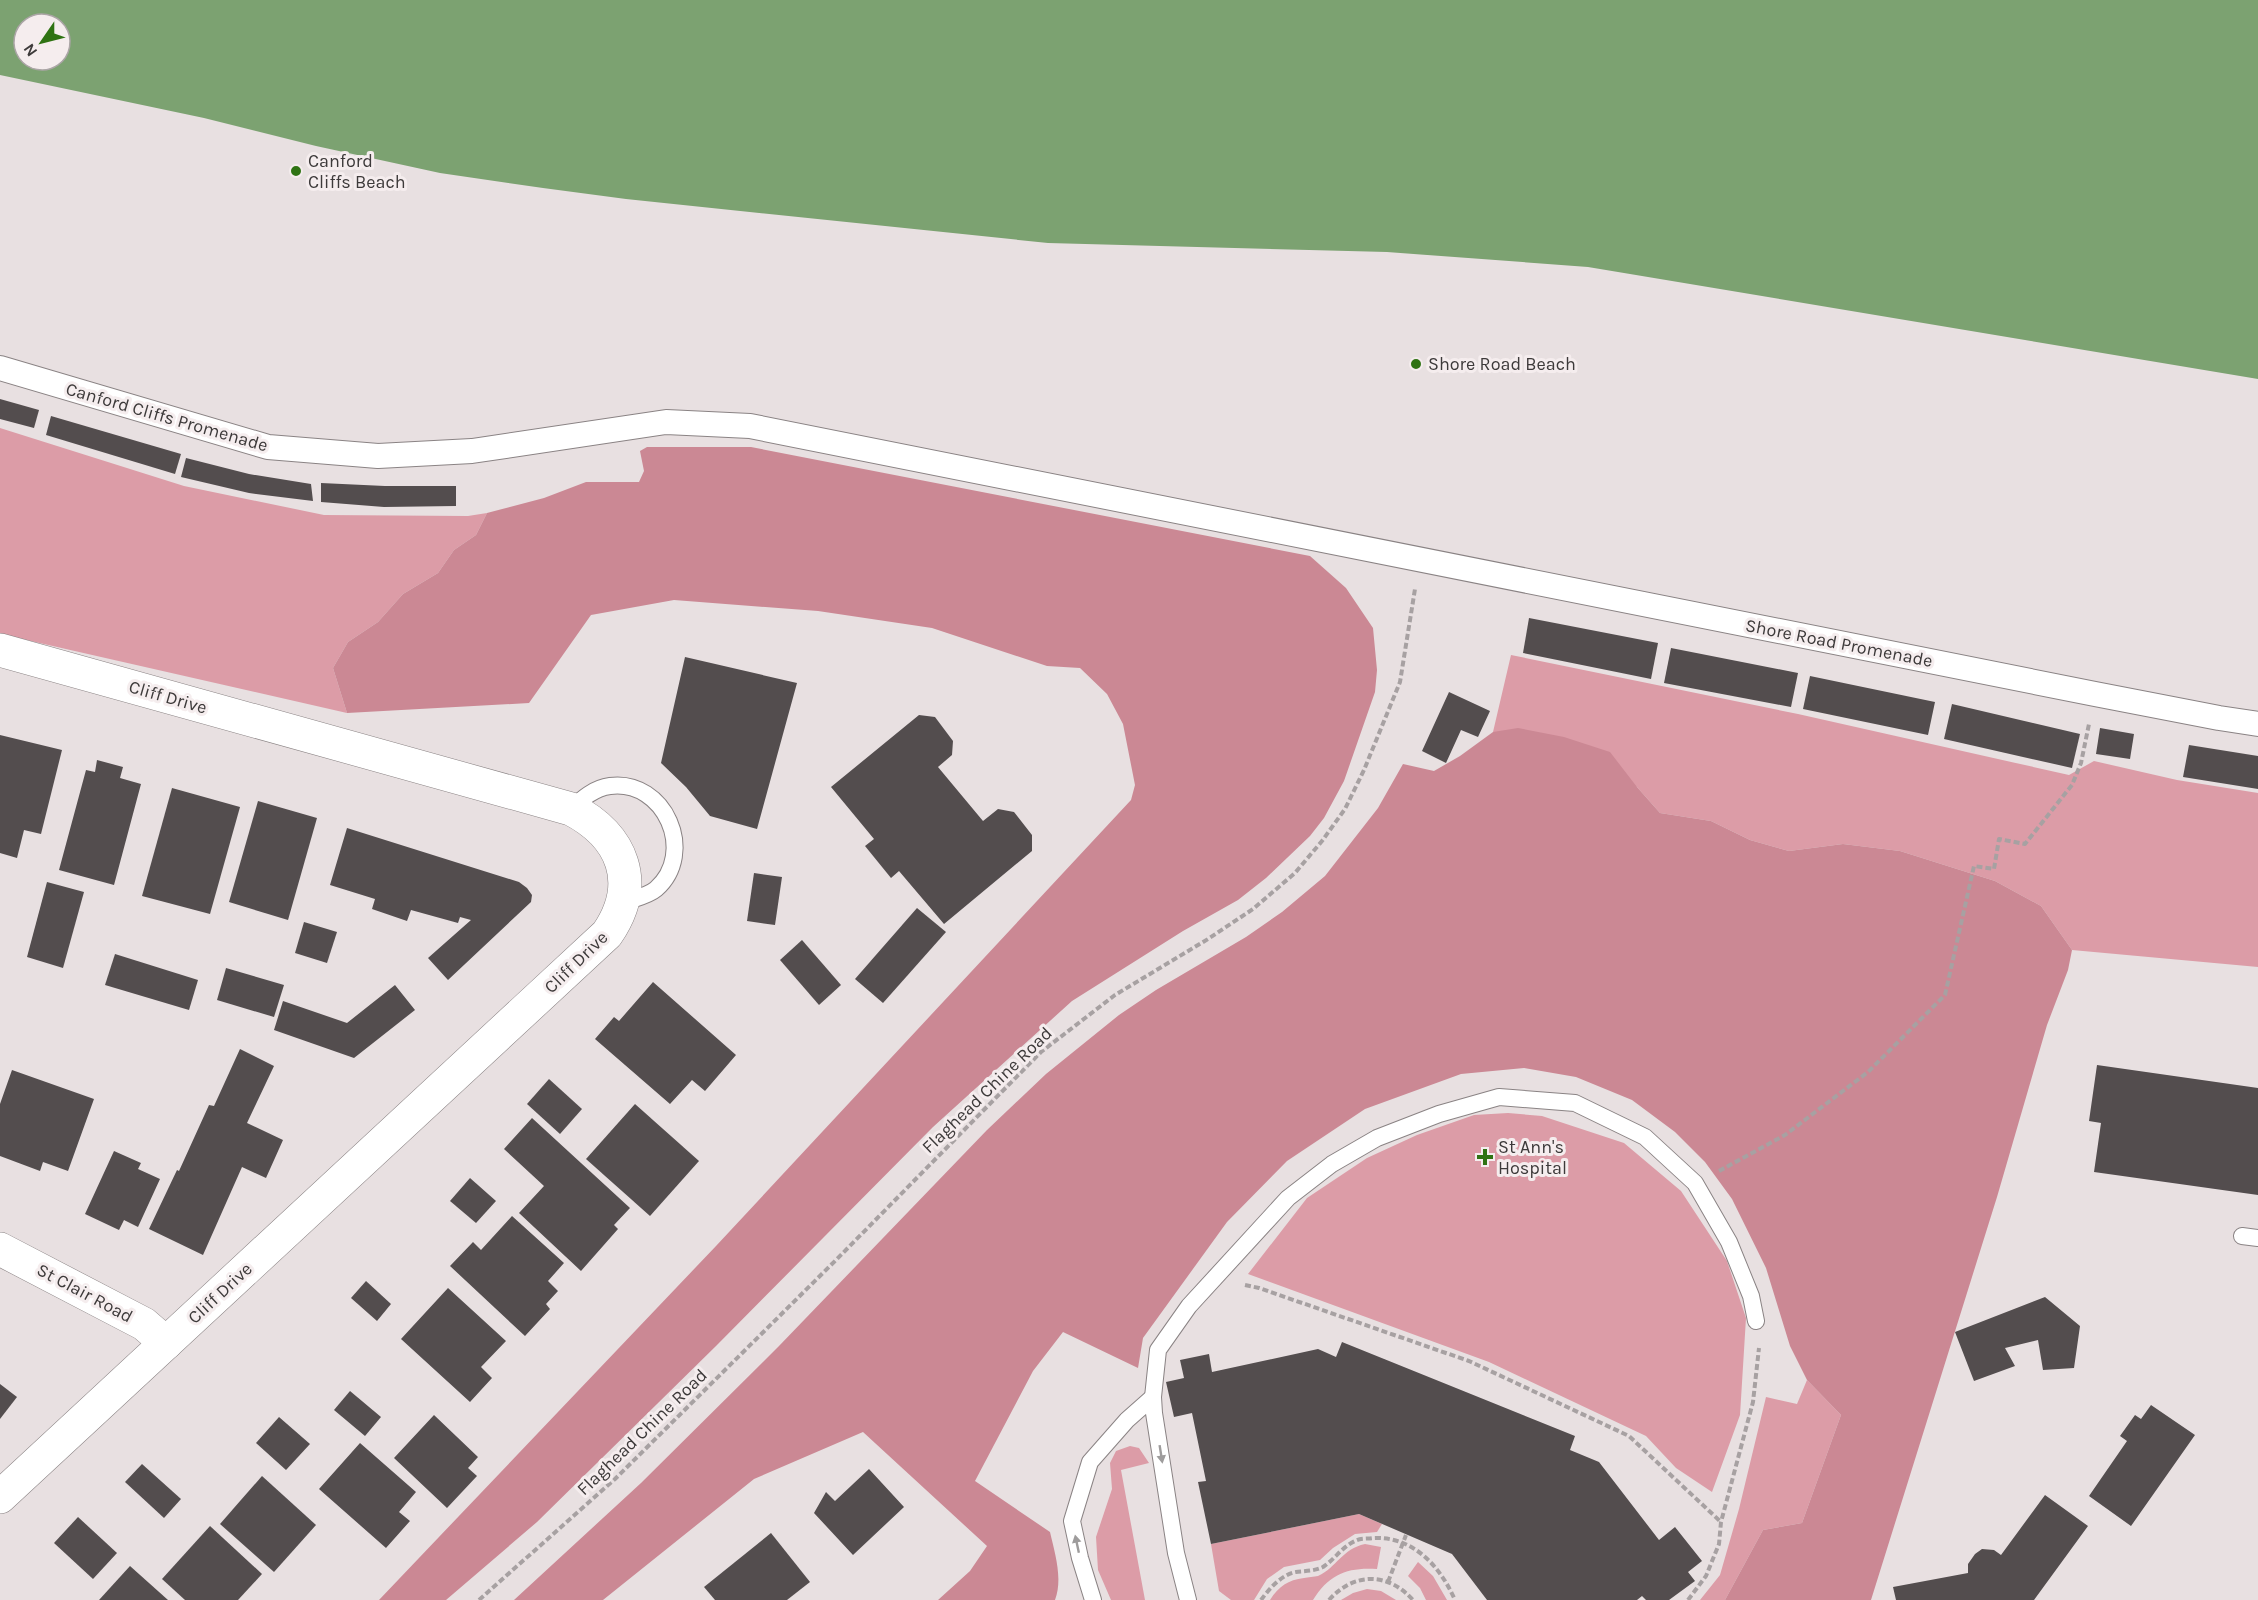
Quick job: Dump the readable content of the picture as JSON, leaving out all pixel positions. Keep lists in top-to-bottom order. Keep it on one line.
{"streets":{"street":["Canford Cliffs Promenade","Shore Road Promenade","Cliff Drive","St Clair Road"],"path":["Flaghead Chine Road"]},"crossings":[["Canford Cliffs Promenade","Shore Road Promenade"],["Canford Cliffs Promenade","Flaghead Chine Road"],["Shore Road Promenade","Flaghead Chine Road"],["Cliff Drive","St Clair Road"]],"places":{"other":["Canford Cliffs Beach","Shore Road Beach"],"health":["St Ann's Hospital"]},"north":"bottom left"}
